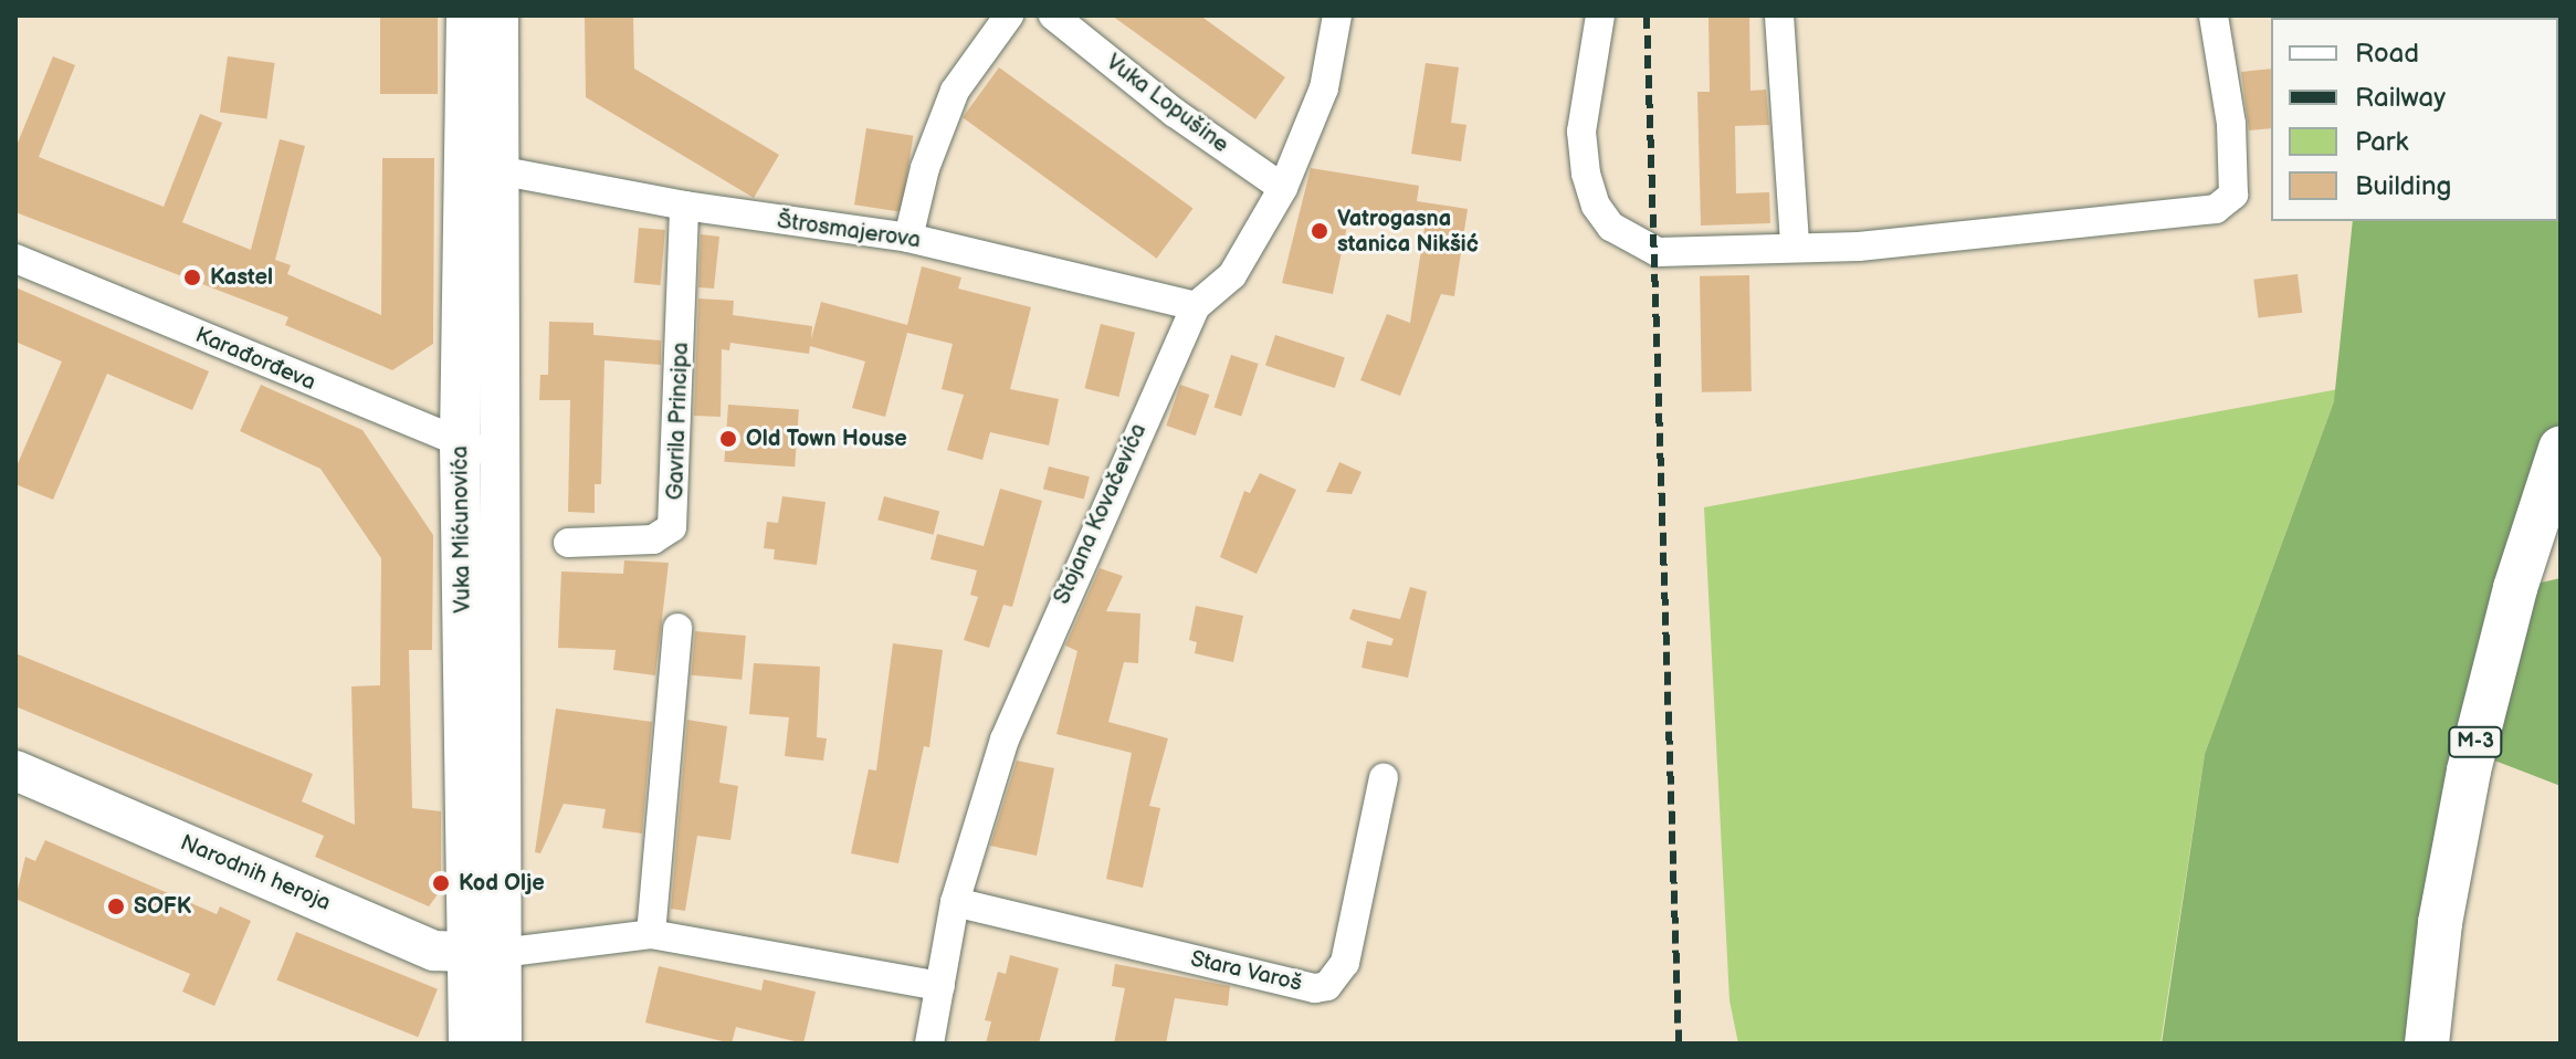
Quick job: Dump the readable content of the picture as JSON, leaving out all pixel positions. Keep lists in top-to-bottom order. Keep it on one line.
{"streets":{"main road":["Vuka Mićunovića","M-3","Narodnih heroja"],"street":["Vuka Lopušine","Štrosmajerova","Karađorđeva","Gavrila Principa","Stojana Kovačevića","Stara Varoš"]},"crossings":[["Vuka Lopušine","Stojana Kovačevića"],["Štrosmajerova","Gavrila Principa"],["Štrosmajerova","Stojana Kovačevića"],["Štrosmajerova","Vuka Mićunovića"],["Karađorđeva","Vuka Mićunovića"],["Stojana Kovačevića","Stara Varoš"],["Vuka Mićunovića","Narodnih heroja"]],"places":["Vatrogasna stanica Nikšić","Kastel","Old Town House","Kod Olje","SOFK"],"legend":["Road","Railway","Park","Building"]}
